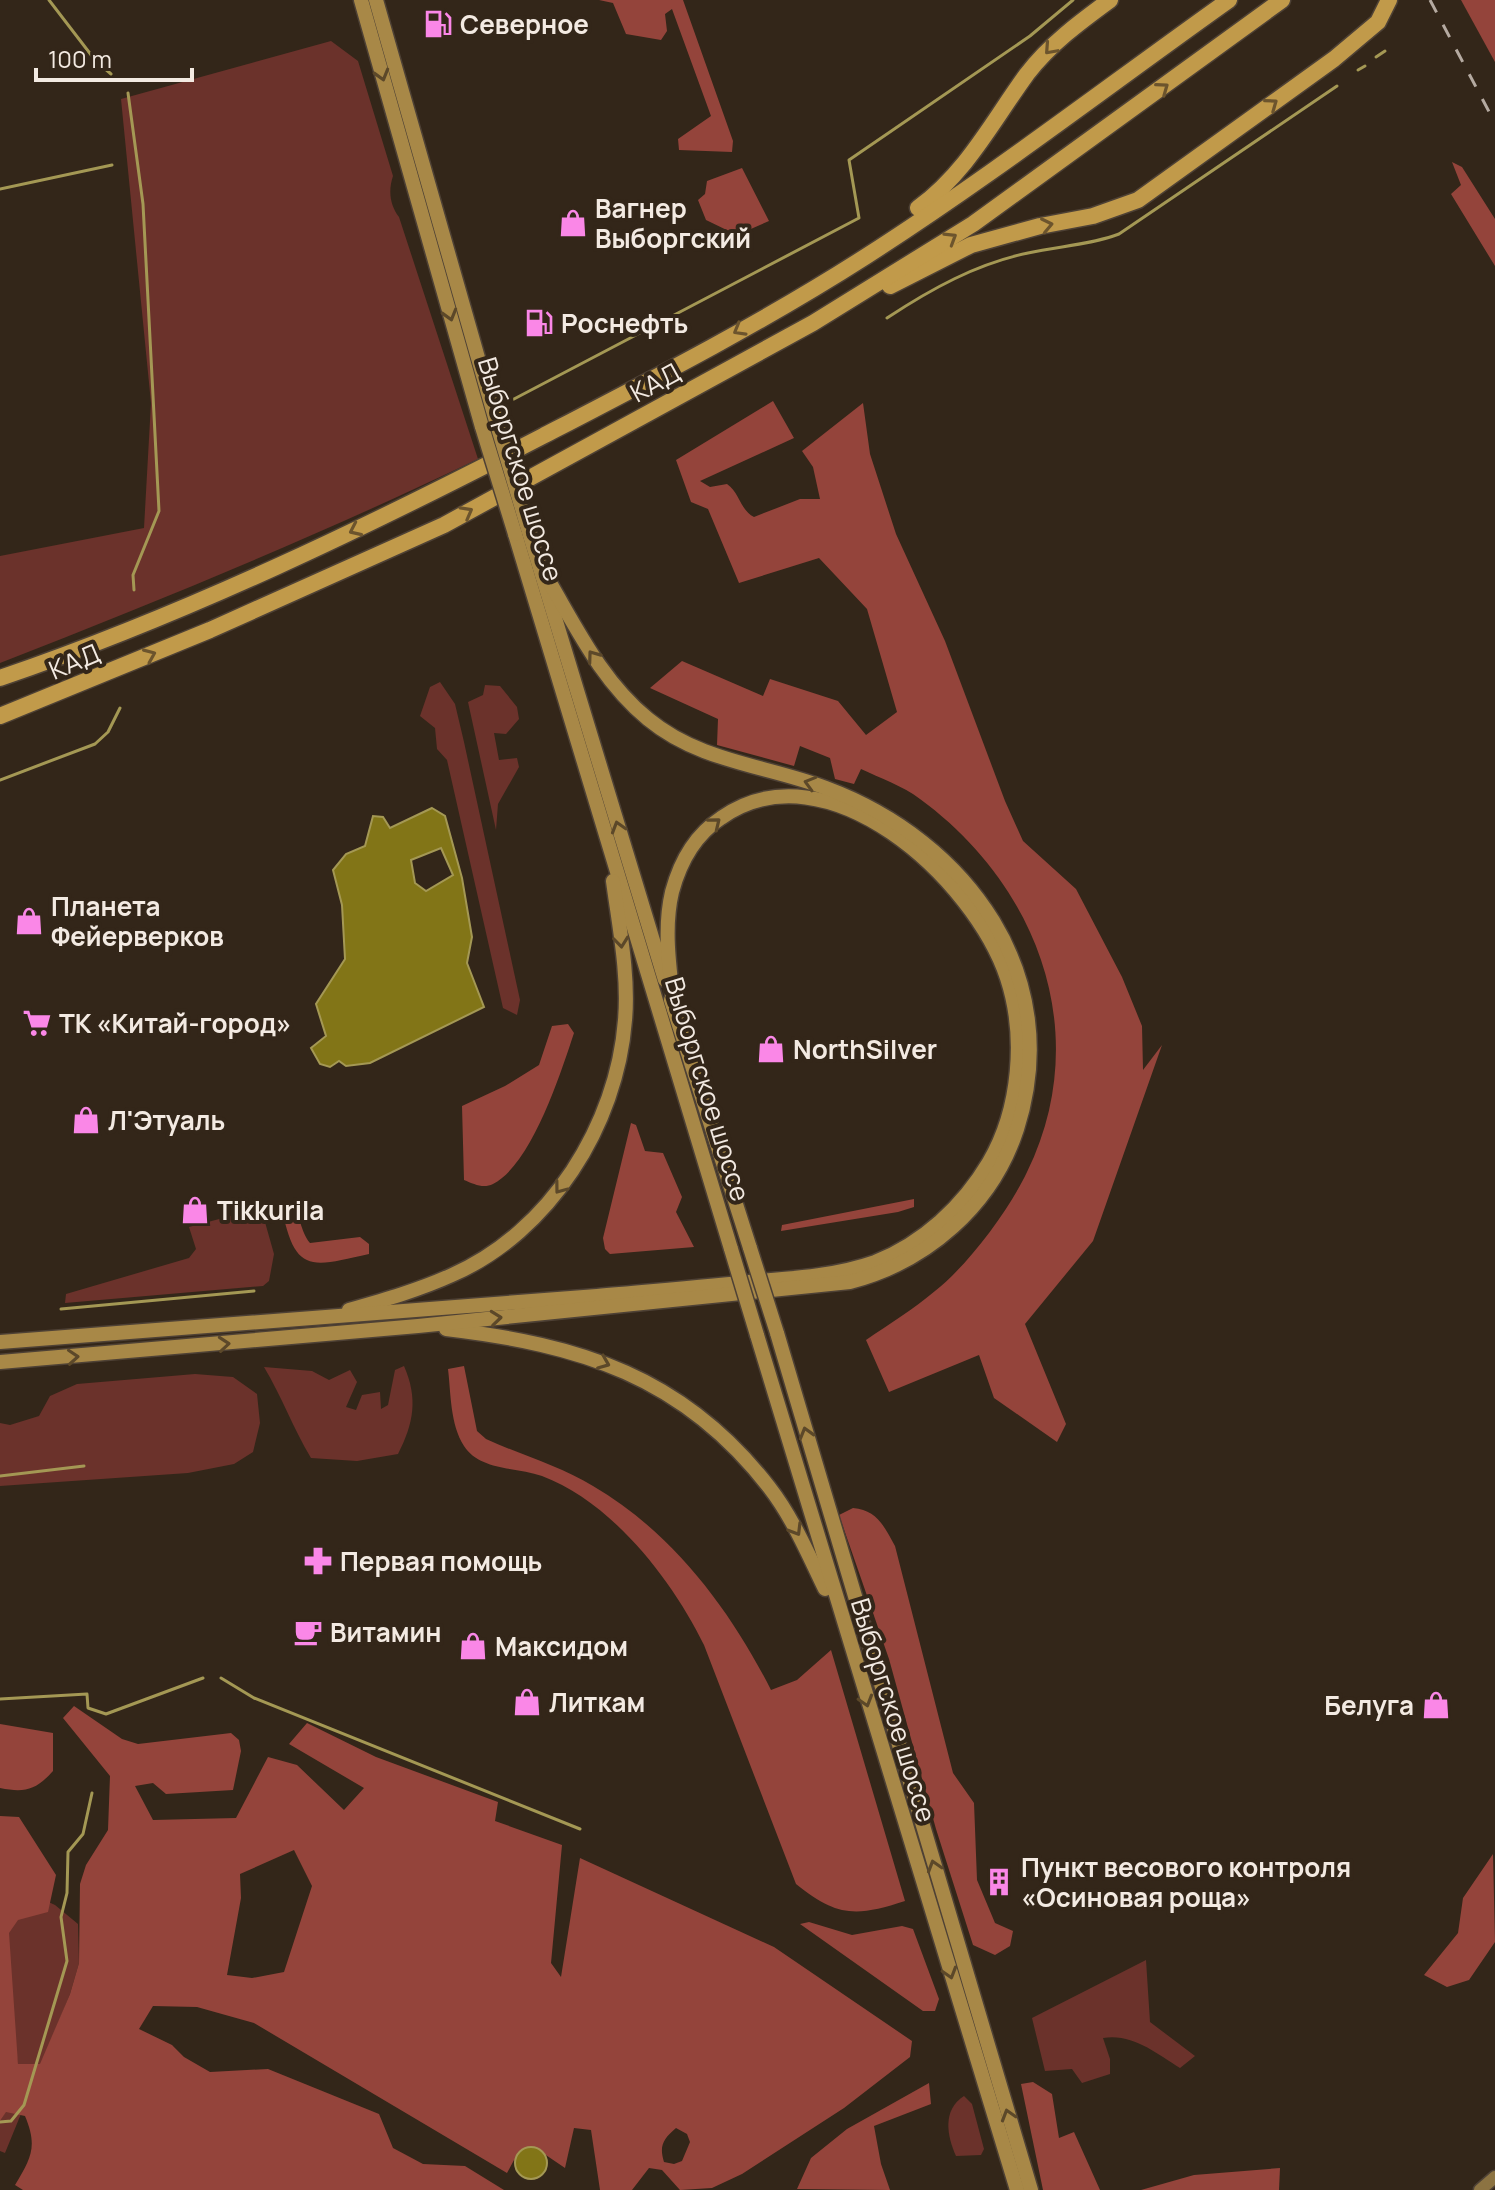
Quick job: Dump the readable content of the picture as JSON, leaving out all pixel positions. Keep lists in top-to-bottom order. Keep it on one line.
{"streets":{"highway":["КАД"],"main road":["Выборгское шоссе"]},"places":{"fuel station":["Северное","Роснефть"],"shop":["Вагнер Выборгский","Планета Фейерверков","NorthSilver","Л'Этуаль","Tikkurila","Максидом","Литкам","Белуга"],"supermarket":["ТК «Китай-город»"],"pharmacy":["Первая помощь"],"cafe":["Витамин"],"building":["Пункт весового контроля «Осиновая роща»"]},"scale_bar":"100 m"}
